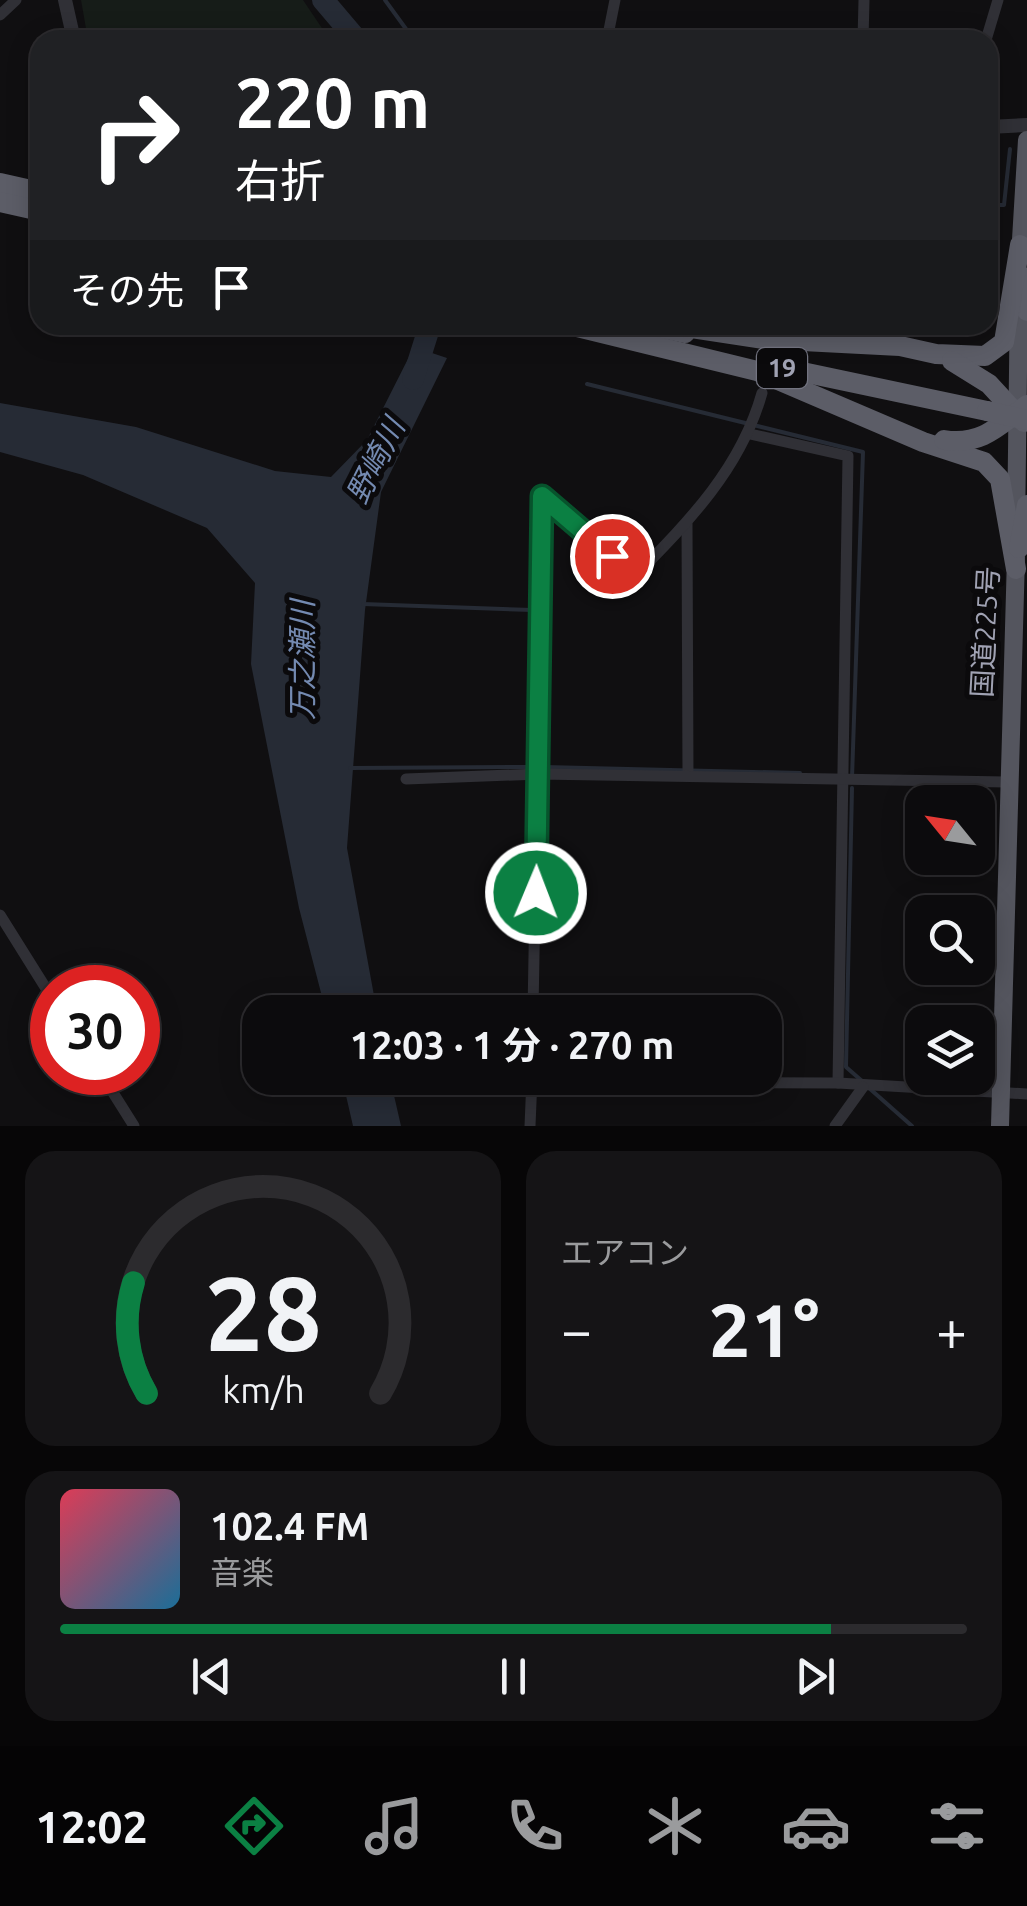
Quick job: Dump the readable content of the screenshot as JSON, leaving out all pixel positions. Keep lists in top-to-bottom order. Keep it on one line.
{"streets":{"highway":["19","国道225号"]},"crossings":[["19","国道225号"]],"water":["野崎川","万之瀬川"],"north":"top left","page":{"turn":["220 m","右折"],"then":"その先","limit":"30","trip":"12:03 · 1 分 · 270 m","tile":"エアコン","heat":["−","21°","+"],"song":["102.4 FM","音楽"],"tabs":"12:02","gauge":["28","km/h"]}}
